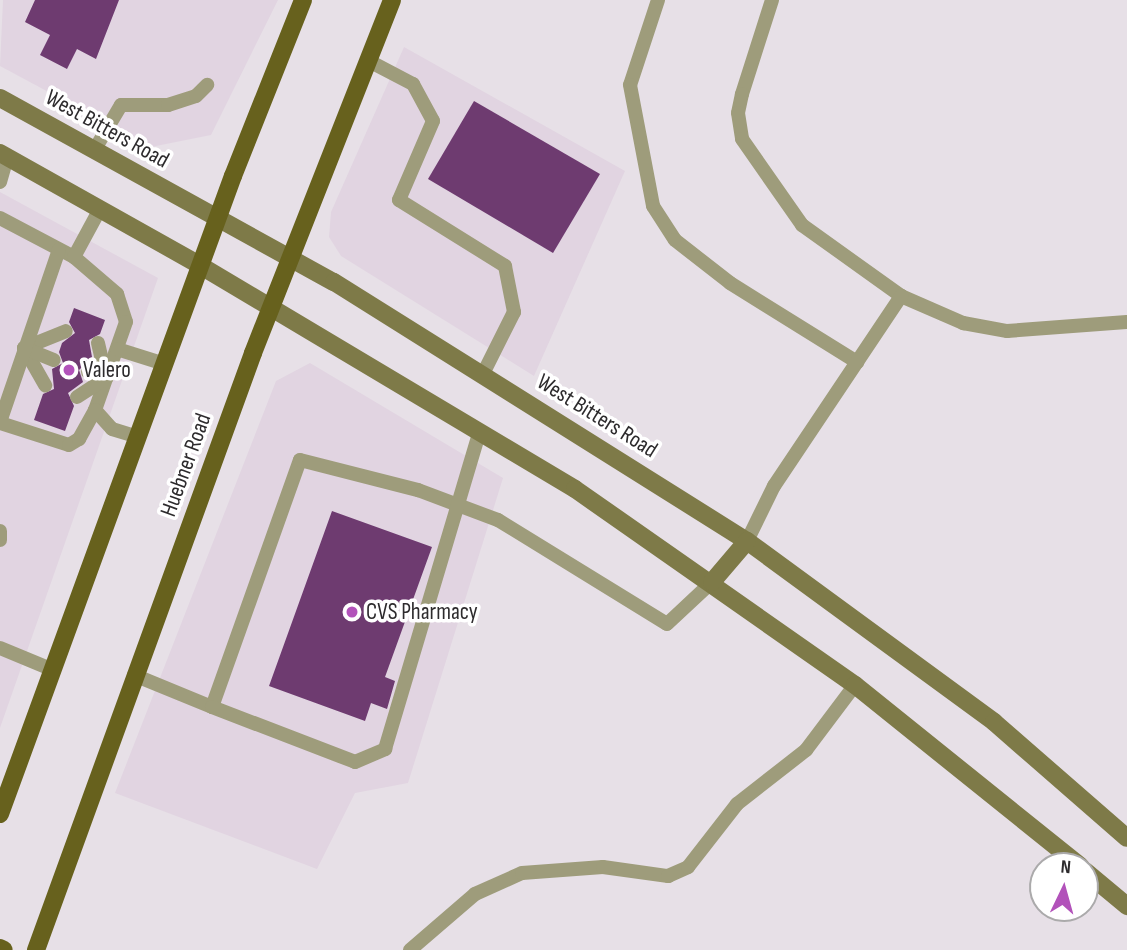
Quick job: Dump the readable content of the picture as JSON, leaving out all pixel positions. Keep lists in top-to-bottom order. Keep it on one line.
{"streets":{"main road":["West Bitters Road","Huebner Road"]},"crossings":[["West Bitters Road","Huebner Road"]],"places":["Valero","CVS Pharmacy"],"north":"top"}
